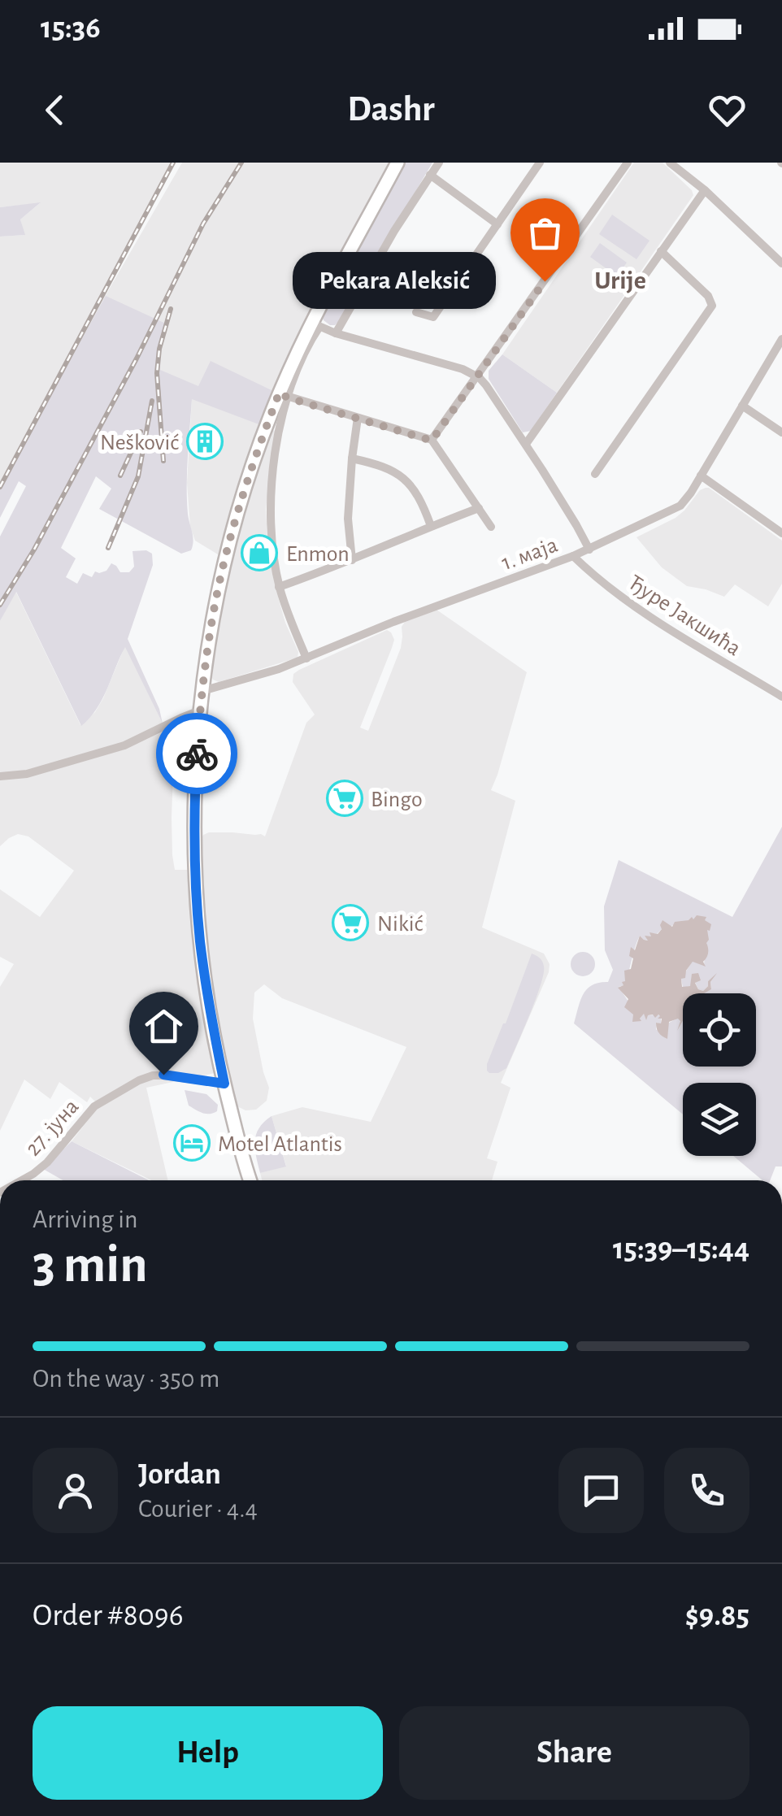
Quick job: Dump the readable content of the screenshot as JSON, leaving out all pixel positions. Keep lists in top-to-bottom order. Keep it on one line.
{"streets":{"street":["1. маја","Ђуре Јакшића","27. јуна"]},"crossings":[["1. маја","Ђуре Јакшића"]],"districts":["Urije"],"places":{"other":["Pekara Aleksić"],"building":["Nešković"],"shop":["Enmon"],"supermarket":["Bingo","Nikić"],"hotel":["Motel Atlantis"]},"page":{"status":"15:36","header":"Dashr","bubble":"Pekara Aleksić","heading":["3 min","Arriving in","15:39–15:44"],"panel":["Jordan","Courier · 4.4","Order #8096","$9.85"],"bar":"On the way · 350 m","buttons":["Help","Share"]}}
